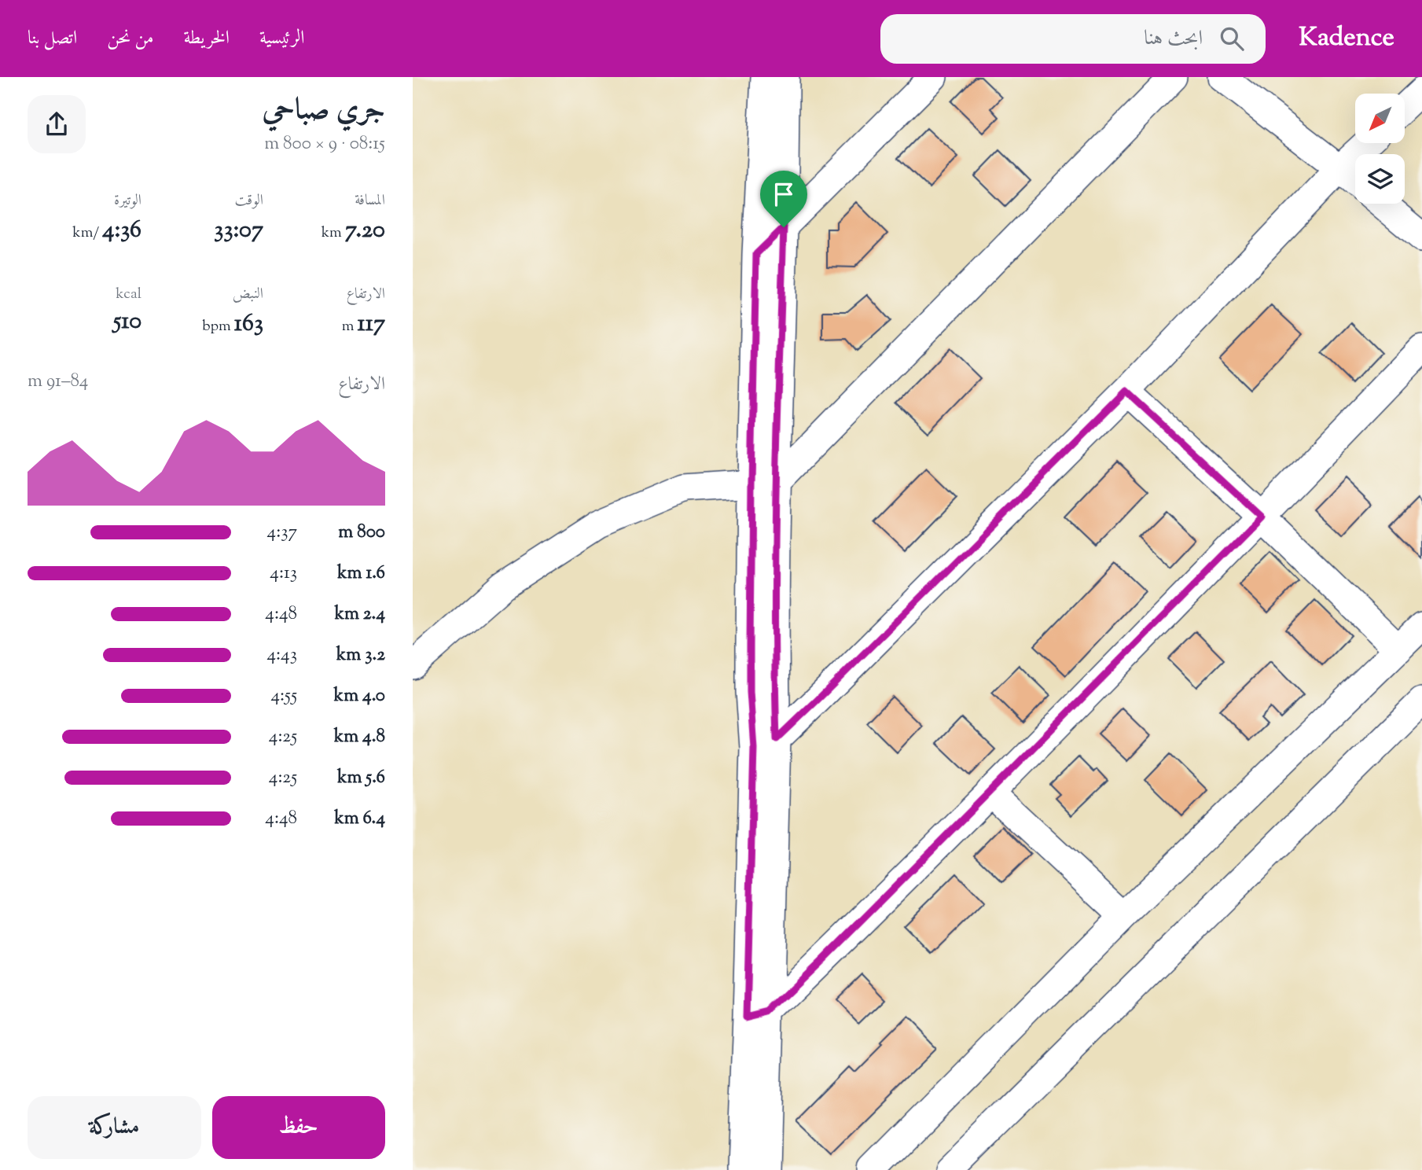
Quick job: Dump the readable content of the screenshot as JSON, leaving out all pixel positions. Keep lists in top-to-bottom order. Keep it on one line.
{"north":"bottom left","page":{"header":"Kadence","search":"ابحث هنا","nav":["الرئيسية","الخريطة","من نحن","اتصل بنا"],"heading":["جري صباحي","08:15 · 9 × 800 m"],"stats":[["المسافة","7.20 km"],["الوقت","33:07"],["الوتيرة","4:36 /km"],["الارتفاع","117 m"],["النبض","163 bpm"],["kcal","510"]],"chart":["الارتفاع","84–91 m"],"list":[{"name":"800 m","note":"4:37"},{"name":"1.6 km","note":"4:13"},{"name":"2.4 km","note":"4:48"},{"name":"3.2 km","note":"4:43"},{"name":"4.0 km","note":"4:55"},{"name":"4.8 km","note":"4:25"},{"name":"5.6 km","note":"4:25"},{"name":"6.4 km","note":"4:48"}],"buttons":["حفظ","مشاركة"]}}
